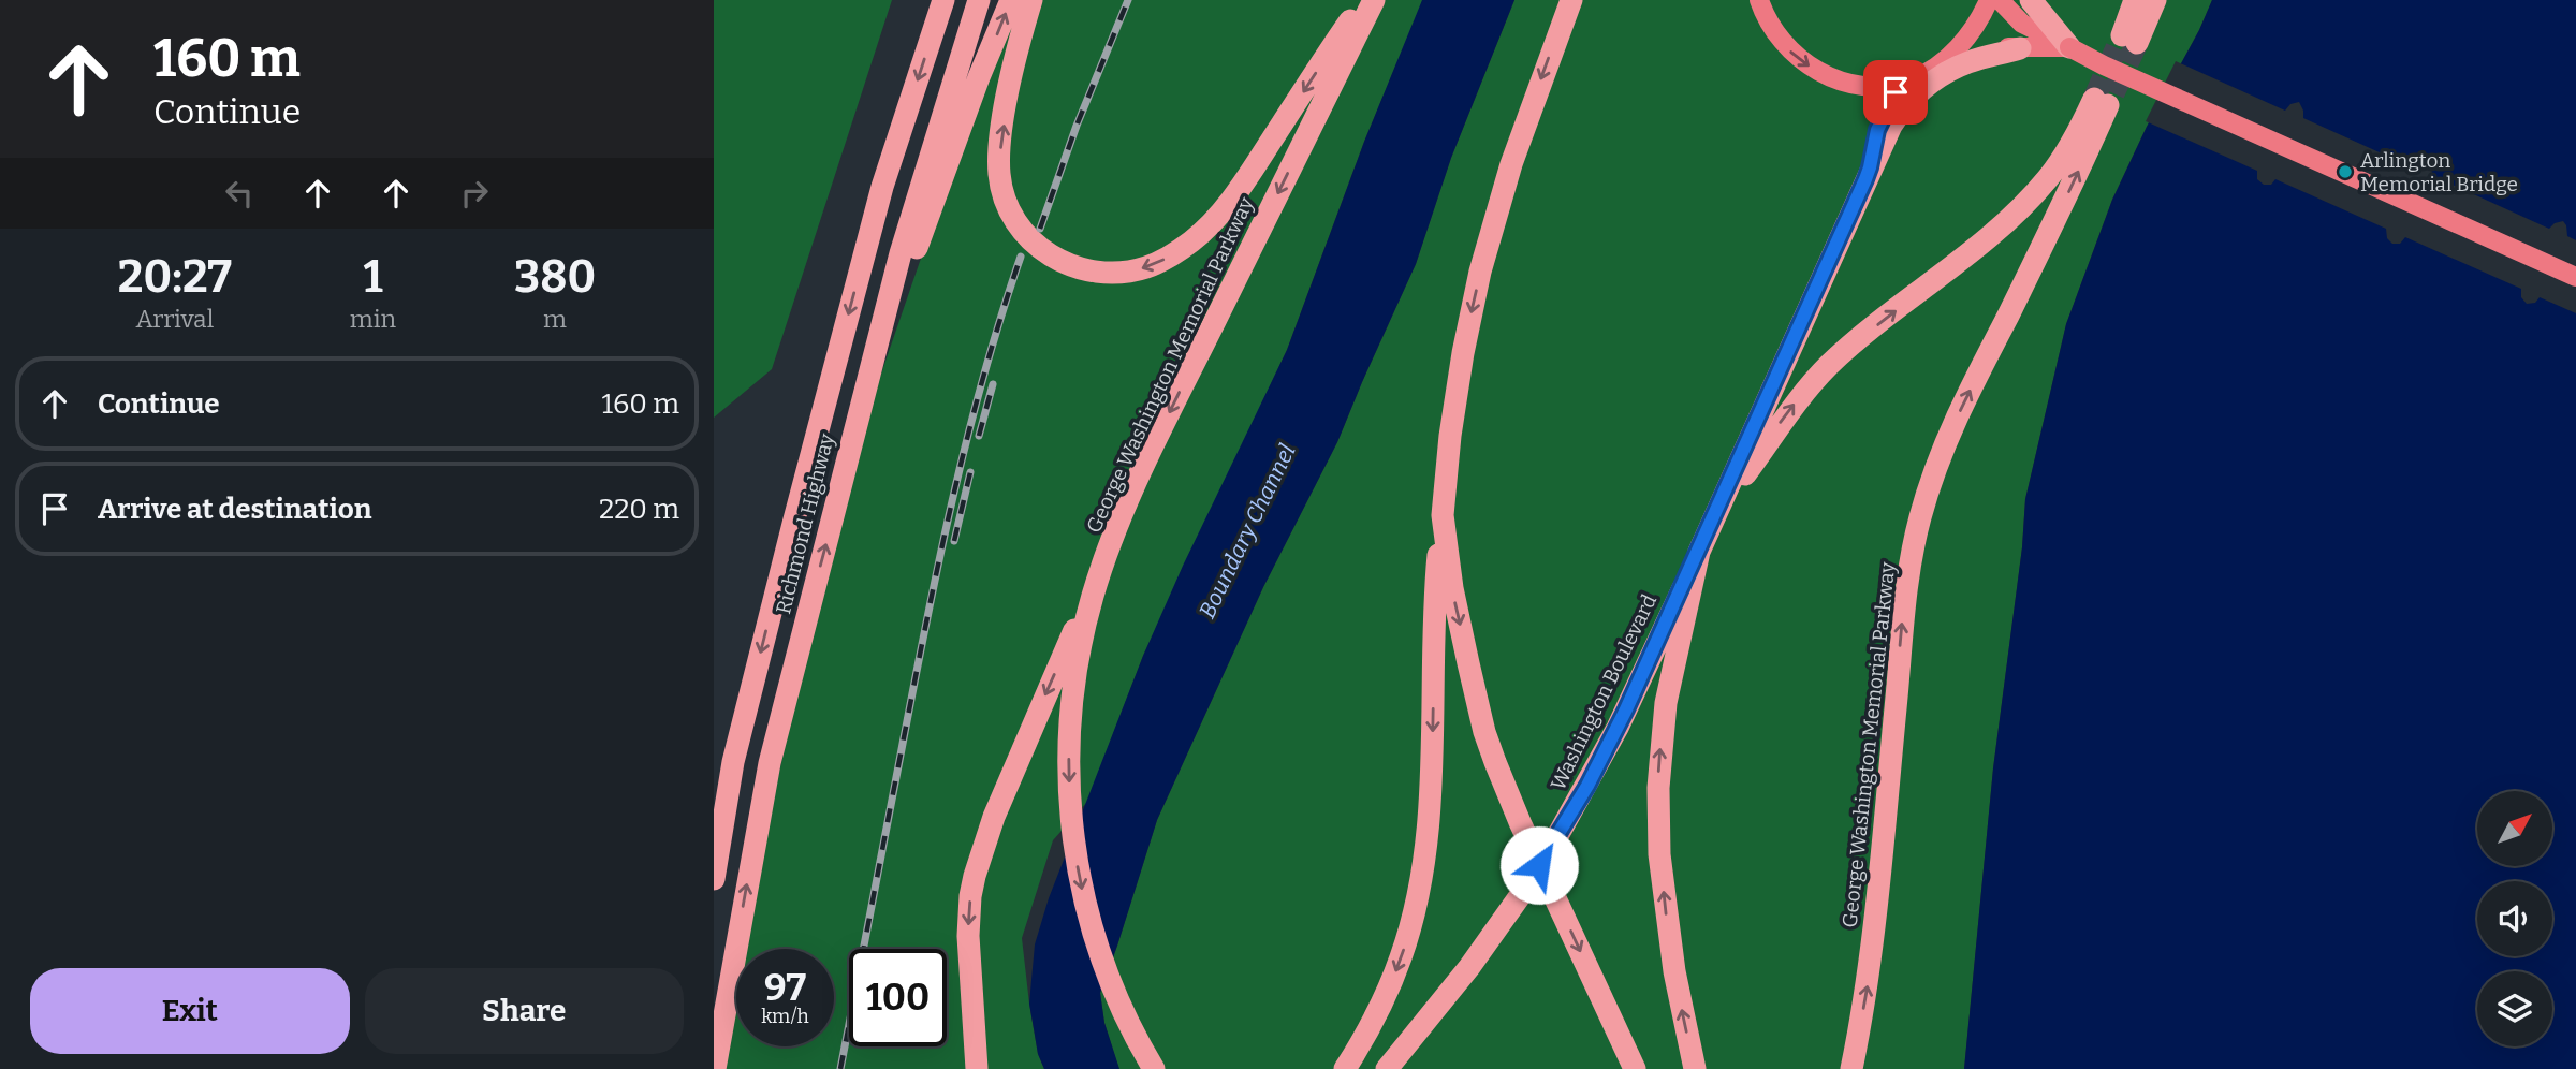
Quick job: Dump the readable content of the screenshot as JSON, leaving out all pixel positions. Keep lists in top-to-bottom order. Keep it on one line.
{"streets":{"highway":["George Washington Memorial Parkway","Richmond Highway","Washington Boulevard"]},"water":["Boundary Channel"],"places":["Arlington Memorial Bridge"],"north":"top right","page":{"turn":["160 m","Continue"],"eta":["20:27","Arrival","1","min","380","m"],"list":[{"name":"Continue","value":"160 m"},{"name":"Arrive at destination","value":"220 m"}],"speed":"97 km/h","limit":"100","buttons":["Exit","Share"]}}
